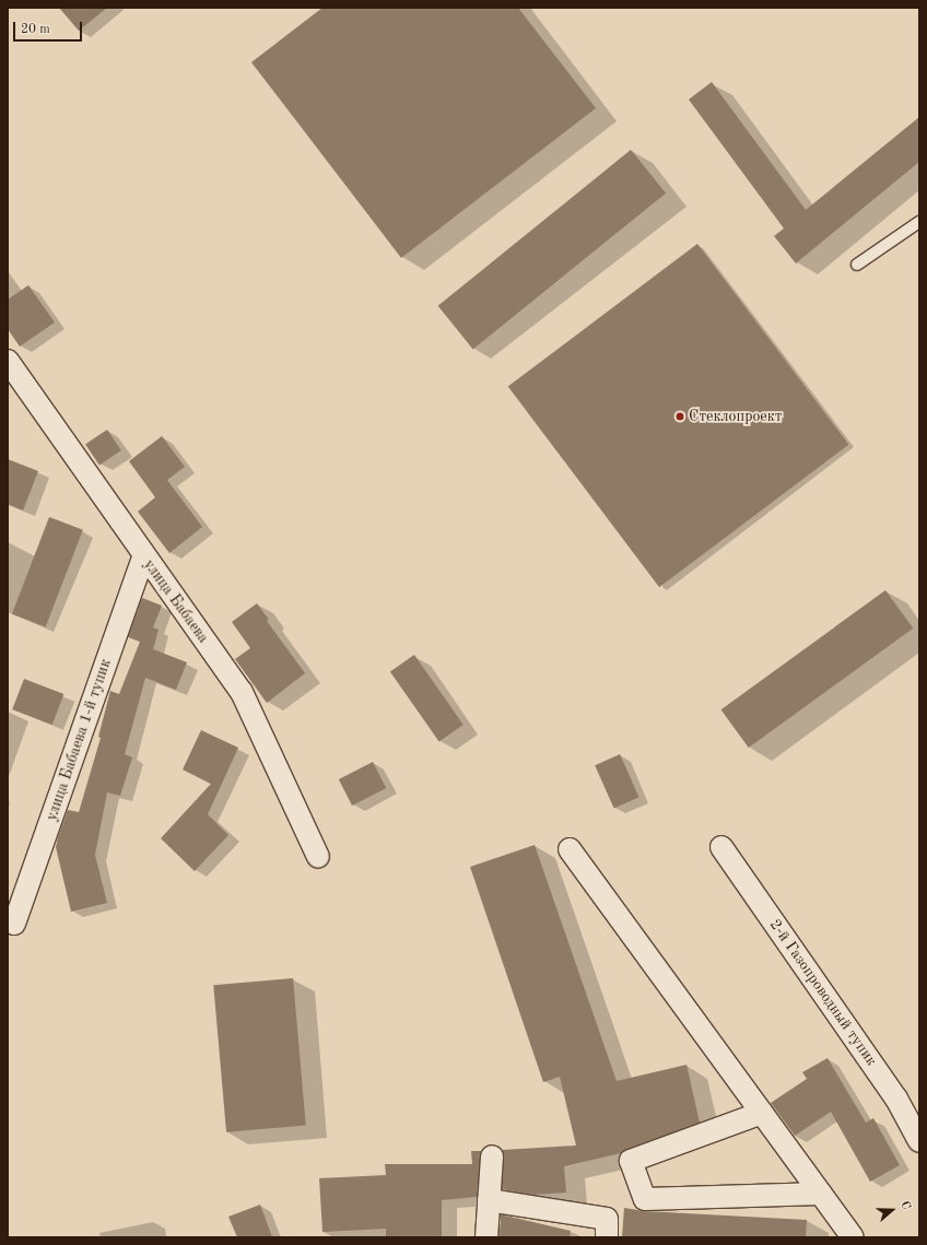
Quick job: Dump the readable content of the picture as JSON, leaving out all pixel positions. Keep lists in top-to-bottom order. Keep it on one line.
{"streets":{"street":["улица Бабаева","улица Бабаева 1-й тупик","2-й Газопроводный тупик"]},"crossings":[["улица Бабаева","улица Бабаева 1-й тупик"]],"places":["Стеклопроект"],"scale_bar":"20 m","north":"right"}
